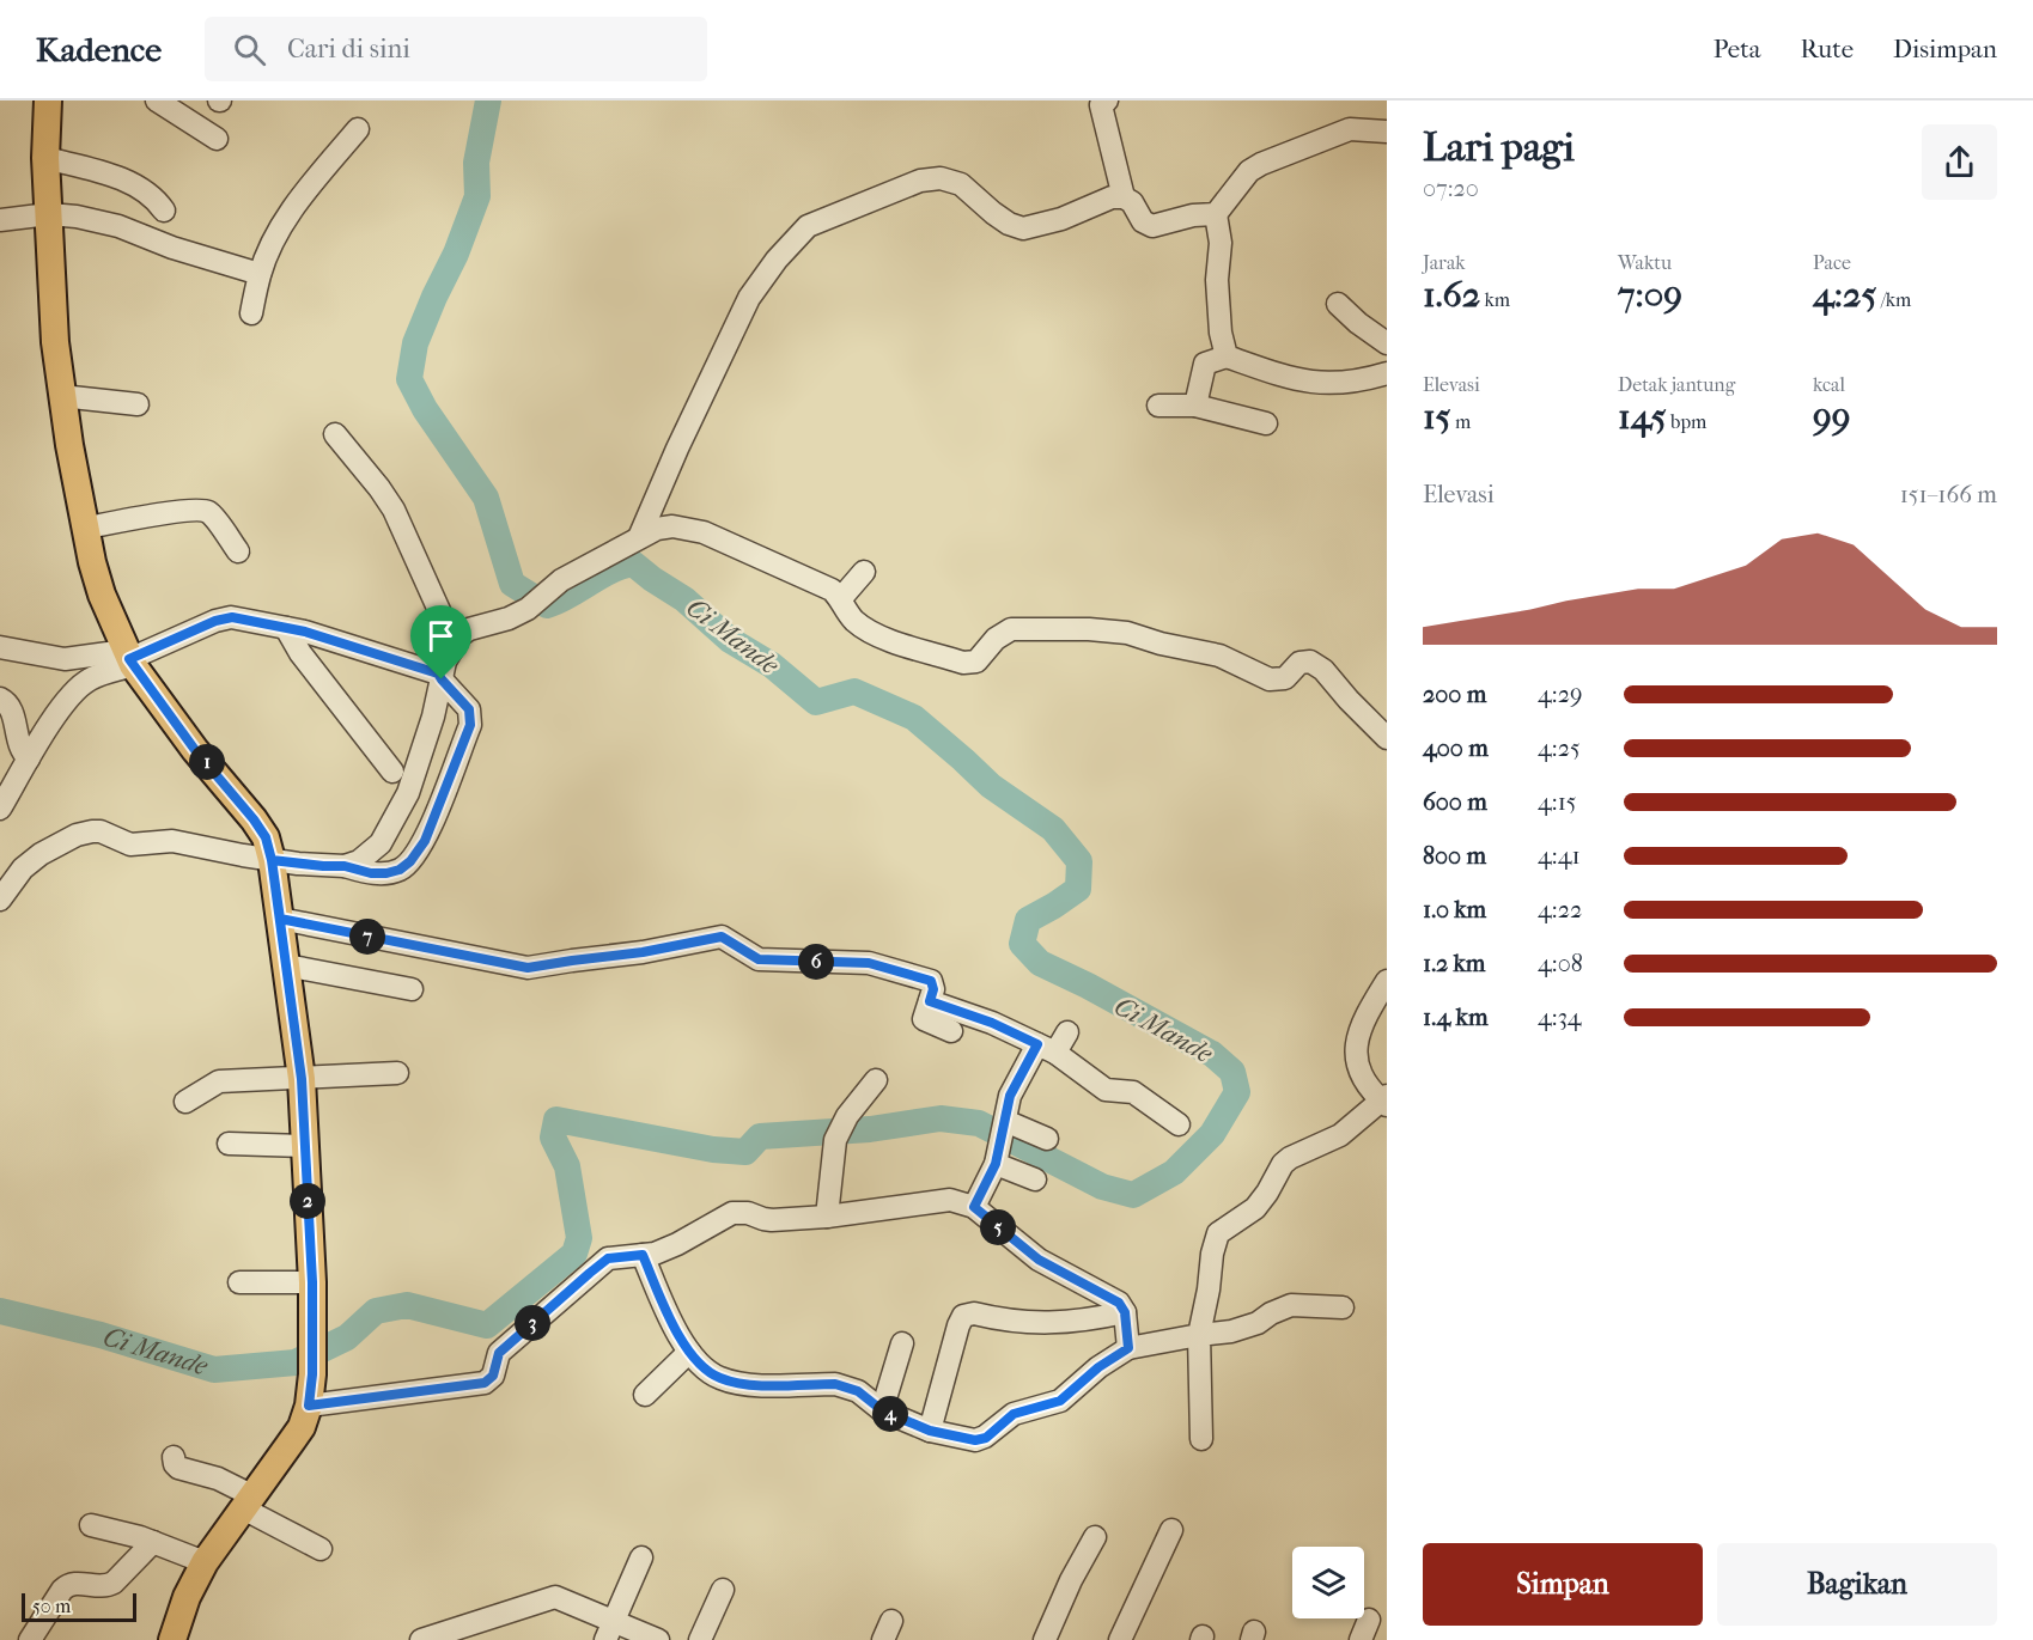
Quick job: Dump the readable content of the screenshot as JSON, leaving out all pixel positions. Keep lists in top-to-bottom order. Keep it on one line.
{"water":["Ci Mande"],"scale_bar":"50 m","page":{"header":"Kadence","search":"Cari di sini","nav":["Peta","Rute","Disimpan"],"heading":["Lari pagi","07:20"],"stats":[["Jarak","1.62 km"],["Waktu","7:09"],["Pace","4:25 /km"],["Elevasi","15 m"],["Detak jantung","145 bpm"],["kcal","99"]],"chart":["Elevasi","151–166 m"],"list":[{"name":"200 m","note":"4:29"},{"name":"400 m","note":"4:25"},{"name":"600 m","note":"4:15"},{"name":"800 m","note":"4:41"},{"name":"1.0 km","note":"4:22"},{"name":"1.2 km","note":"4:08"},{"name":"1.4 km","note":"4:34"}],"pins":["1","7","6","2","5","3","4"],"buttons":["Simpan","Bagikan"],"scale":"50 m"}}
